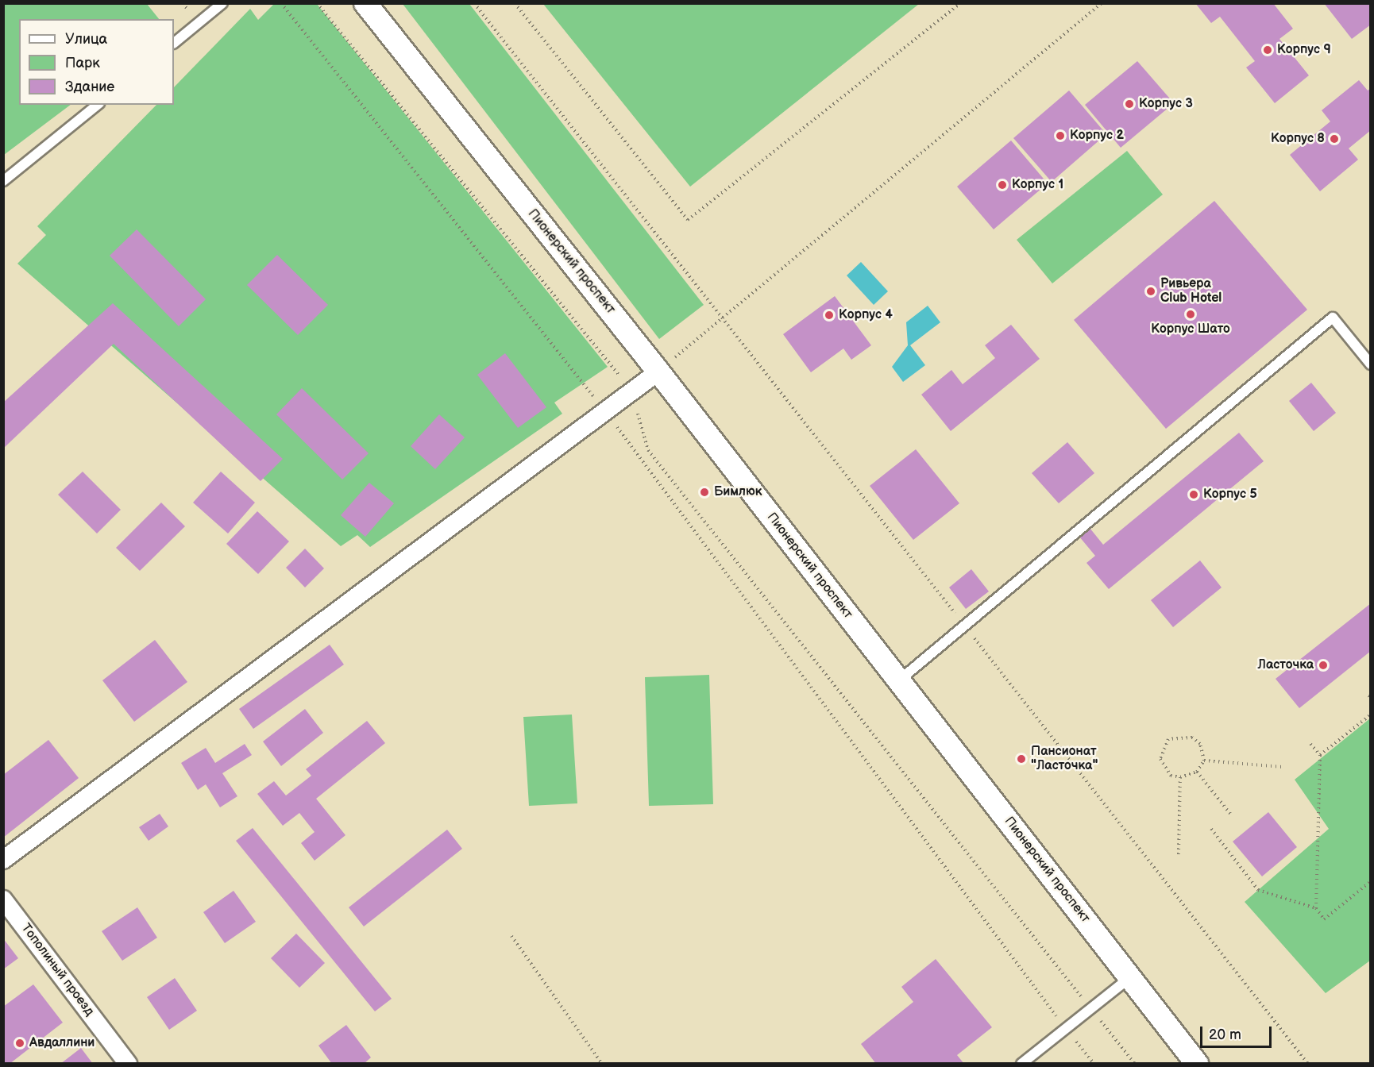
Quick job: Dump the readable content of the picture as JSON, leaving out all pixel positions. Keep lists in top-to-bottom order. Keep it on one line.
{"streets":{"street":["Пионерский проспект","Тополиный проезд"]},"places":["Корпус 9","Корпус 3","Корпус 2","Корпус 8","Корпус 1","Ривьера Club Hotel","Корпус Шато","Корпус 4","Бимлюк","Корпус 5","Ласточка","Пансионат \"Ласточка\"","Авдаллини"],"legend":["Улица","Парк","Здание"],"scale_bar":"20 m"}
